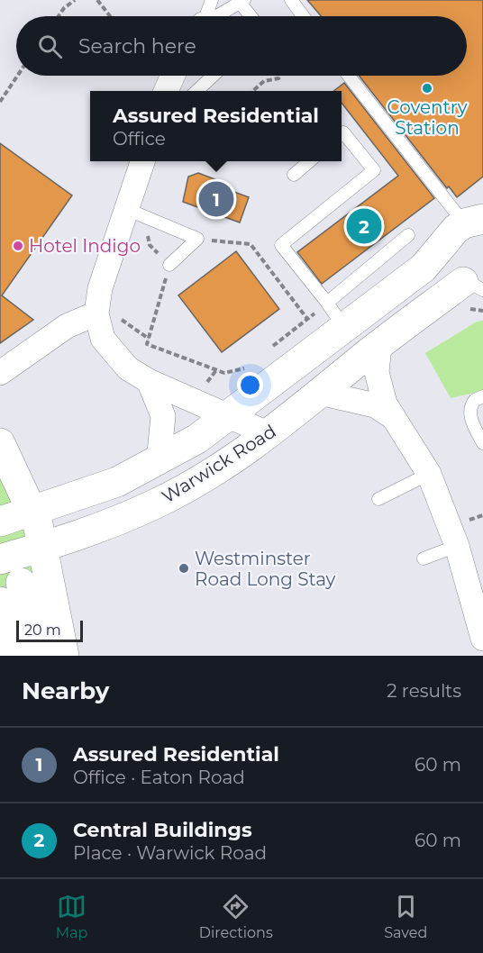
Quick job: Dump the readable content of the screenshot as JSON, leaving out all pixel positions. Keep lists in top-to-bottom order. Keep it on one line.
{"streets":{"main road":["Warwick Road"]},"places":["Coventry Station","Hotel Indigo","Westminster Road Long Stay"],"scale_bar":"20 m","page":{"search":"Search here","popup":["Assured Residential","Office"],"pins":["1","2"],"scale":"20 m","heading":["Nearby","2 results"],"list":[{"mark":"1","name":"Assured Residential","note":"Office · Eaton Road","value":"60 m"},{"mark":"2","name":"Central Buildings","note":"Place · Warwick Road","value":"60 m"}],"nav":["Map","Directions","Saved"]}}
